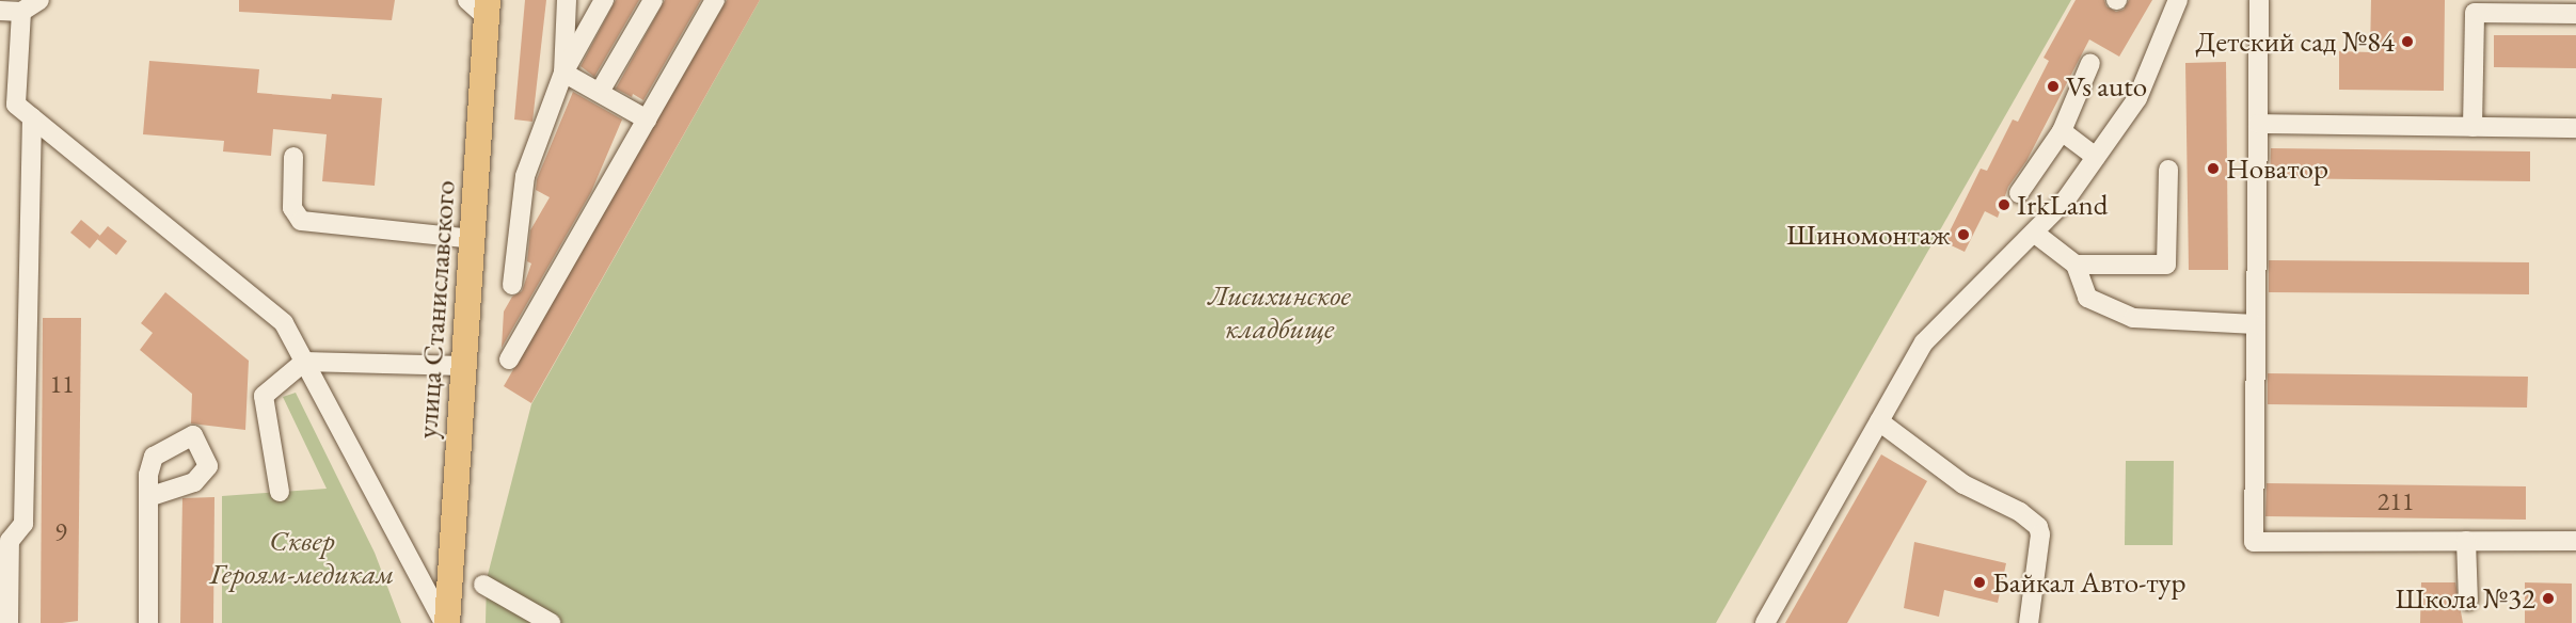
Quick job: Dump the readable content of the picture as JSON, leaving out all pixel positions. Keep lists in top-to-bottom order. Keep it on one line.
{"streets":{"main road":["улица Станиславского"]},"parks":["Лисихинское кладбище","Сквер Героям-медикам"],"places":["Детский сад №84","Vs auto","Новатор","IrkLand","Шиномонтаж","Байкал Авто-тур","Школа №32"],"house_numbers":["11","211","9"]}
